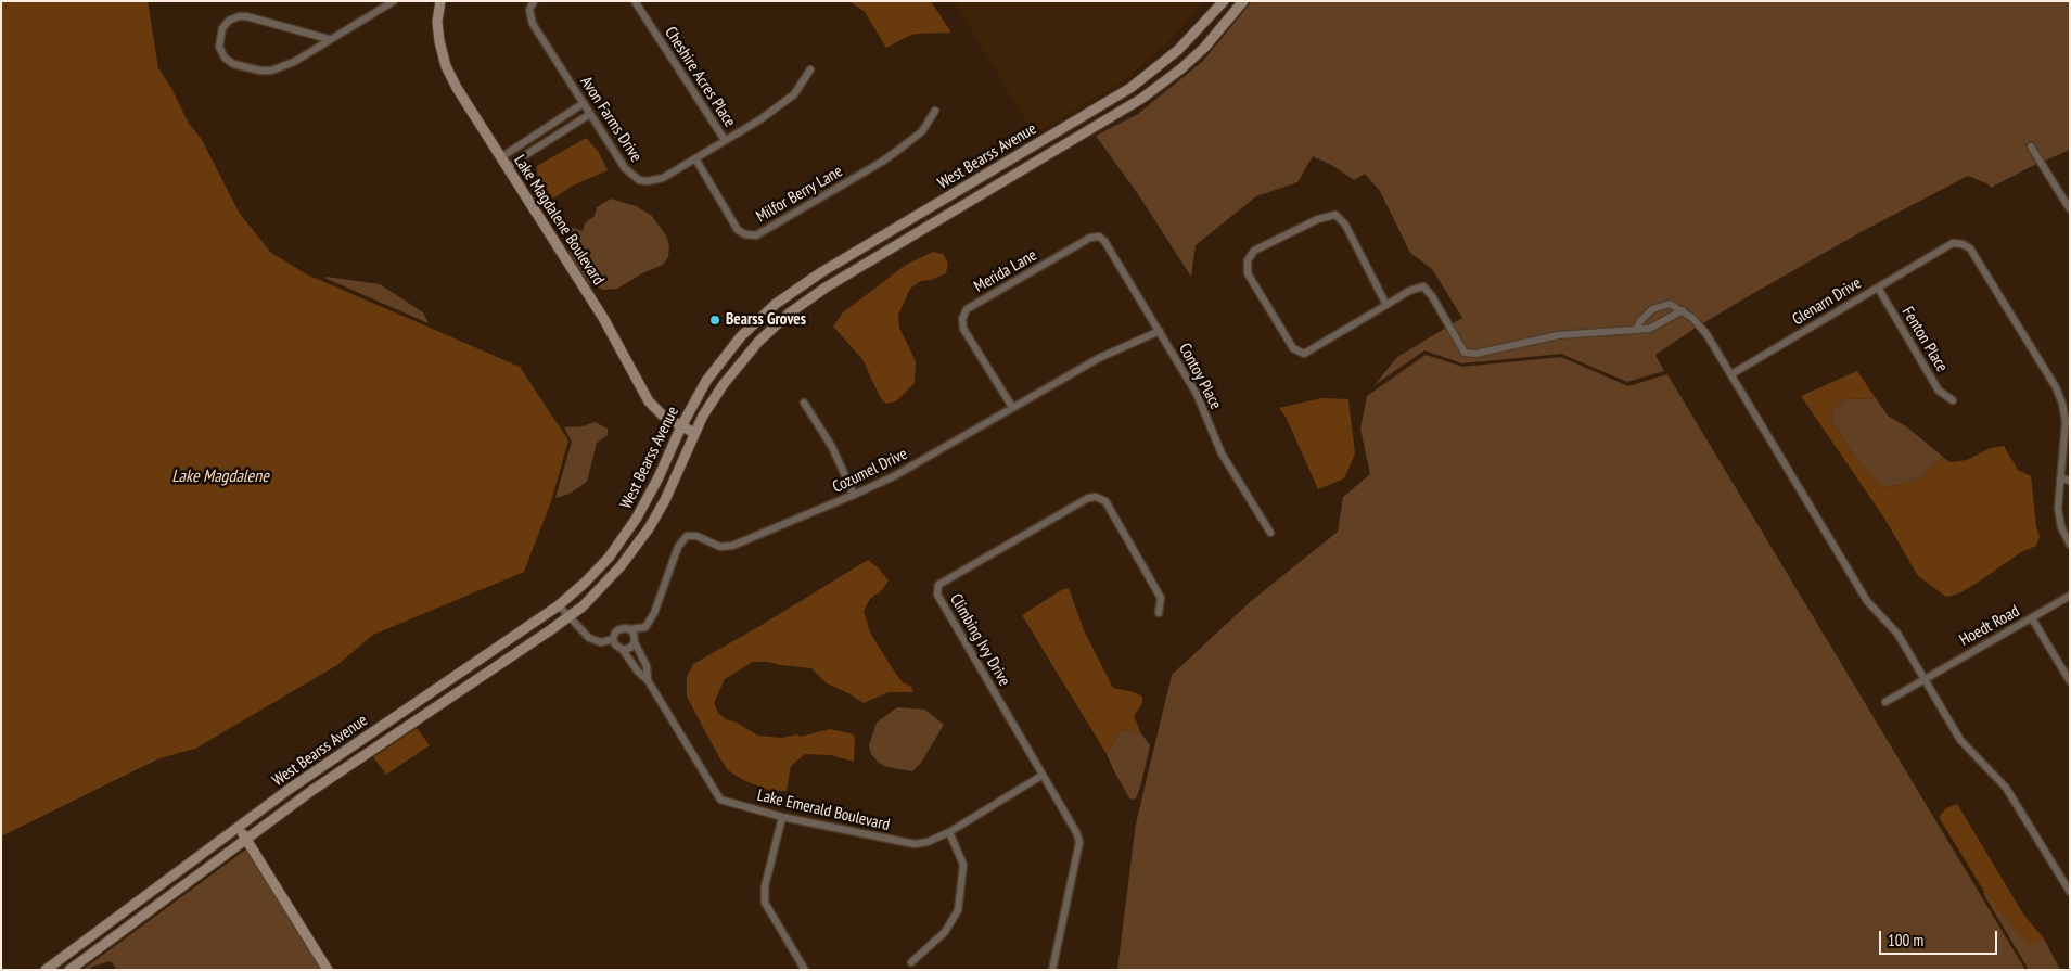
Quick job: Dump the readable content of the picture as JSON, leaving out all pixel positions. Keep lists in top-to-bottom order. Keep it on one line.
{"streets":{"main road":["West Bearss Avenue","Lake Magdalene Boulevard"],"street":["Cheshire Acres Place","Avon Farms Drive","Milfor Berry Lane","Merida Lane","Glenarn Drive","Fenton Place","Contoy Place","Cozumel Drive","Hoedt Road","Climbing Ivy Drive","Lake Emerald Boulevard"]},"crossings":[["Cheshire Acres Place","Avon Farms Drive"],["Avon Farms Drive","Milfor Berry Lane"],["West Bearss Avenue","Lake Magdalene Boulevard"],["Merida Lane","Contoy Place"],["Merida Lane","Cozumel Drive"],["Glenarn Drive","Fenton Place"],["Contoy Place","Cozumel Drive"],["Cozumel Drive","Lake Emerald Boulevard"],["Climbing Ivy Drive","Lake Emerald Boulevard"]],"water":["Lake Magdalene"],"places":["Bearss Groves"],"scale_bar":"100 m"}
